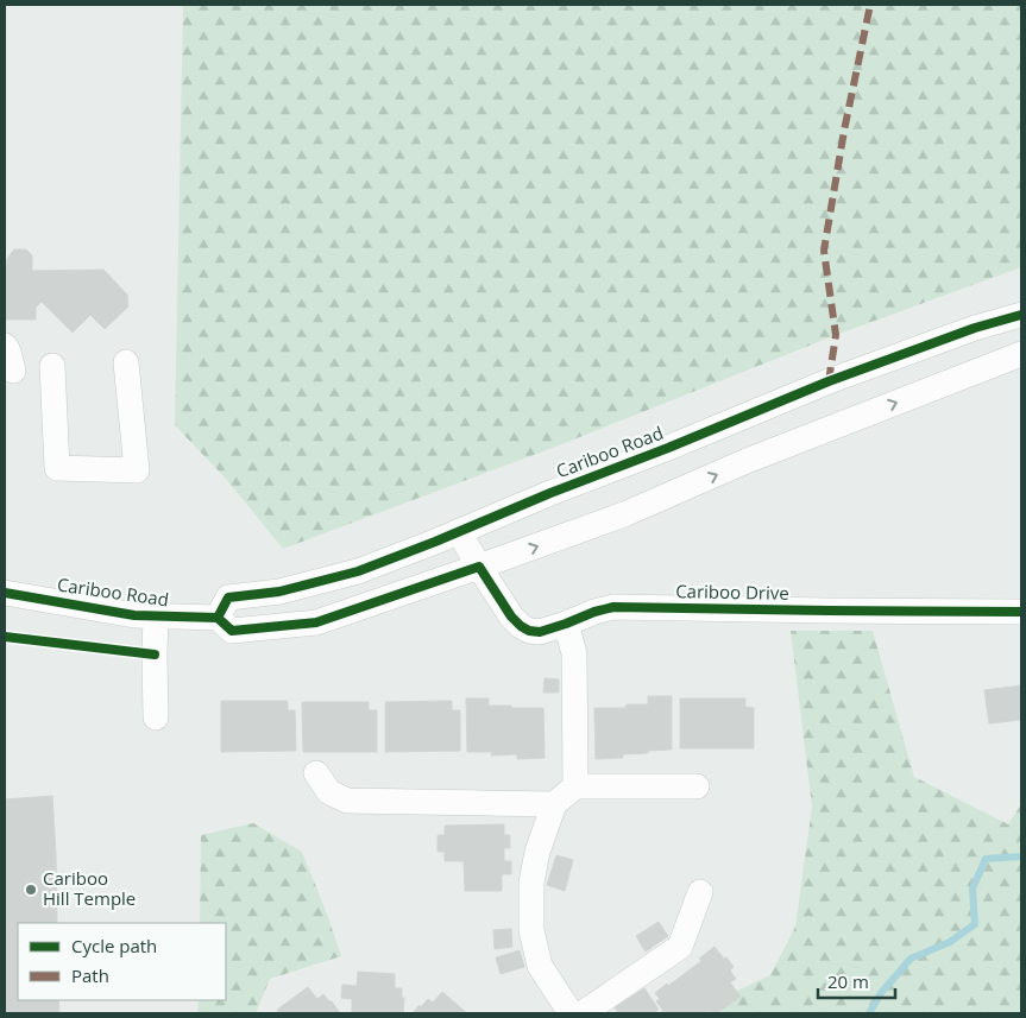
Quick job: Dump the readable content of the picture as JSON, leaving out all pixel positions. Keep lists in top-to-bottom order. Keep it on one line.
{"streets":{"street":["Cariboo Road","Cariboo Drive"]},"crossings":[["Cariboo Road","Cariboo Drive"]],"places":["Cariboo Hill Temple"],"legend":["Cycle path","Path"],"scale_bar":"20 m"}
